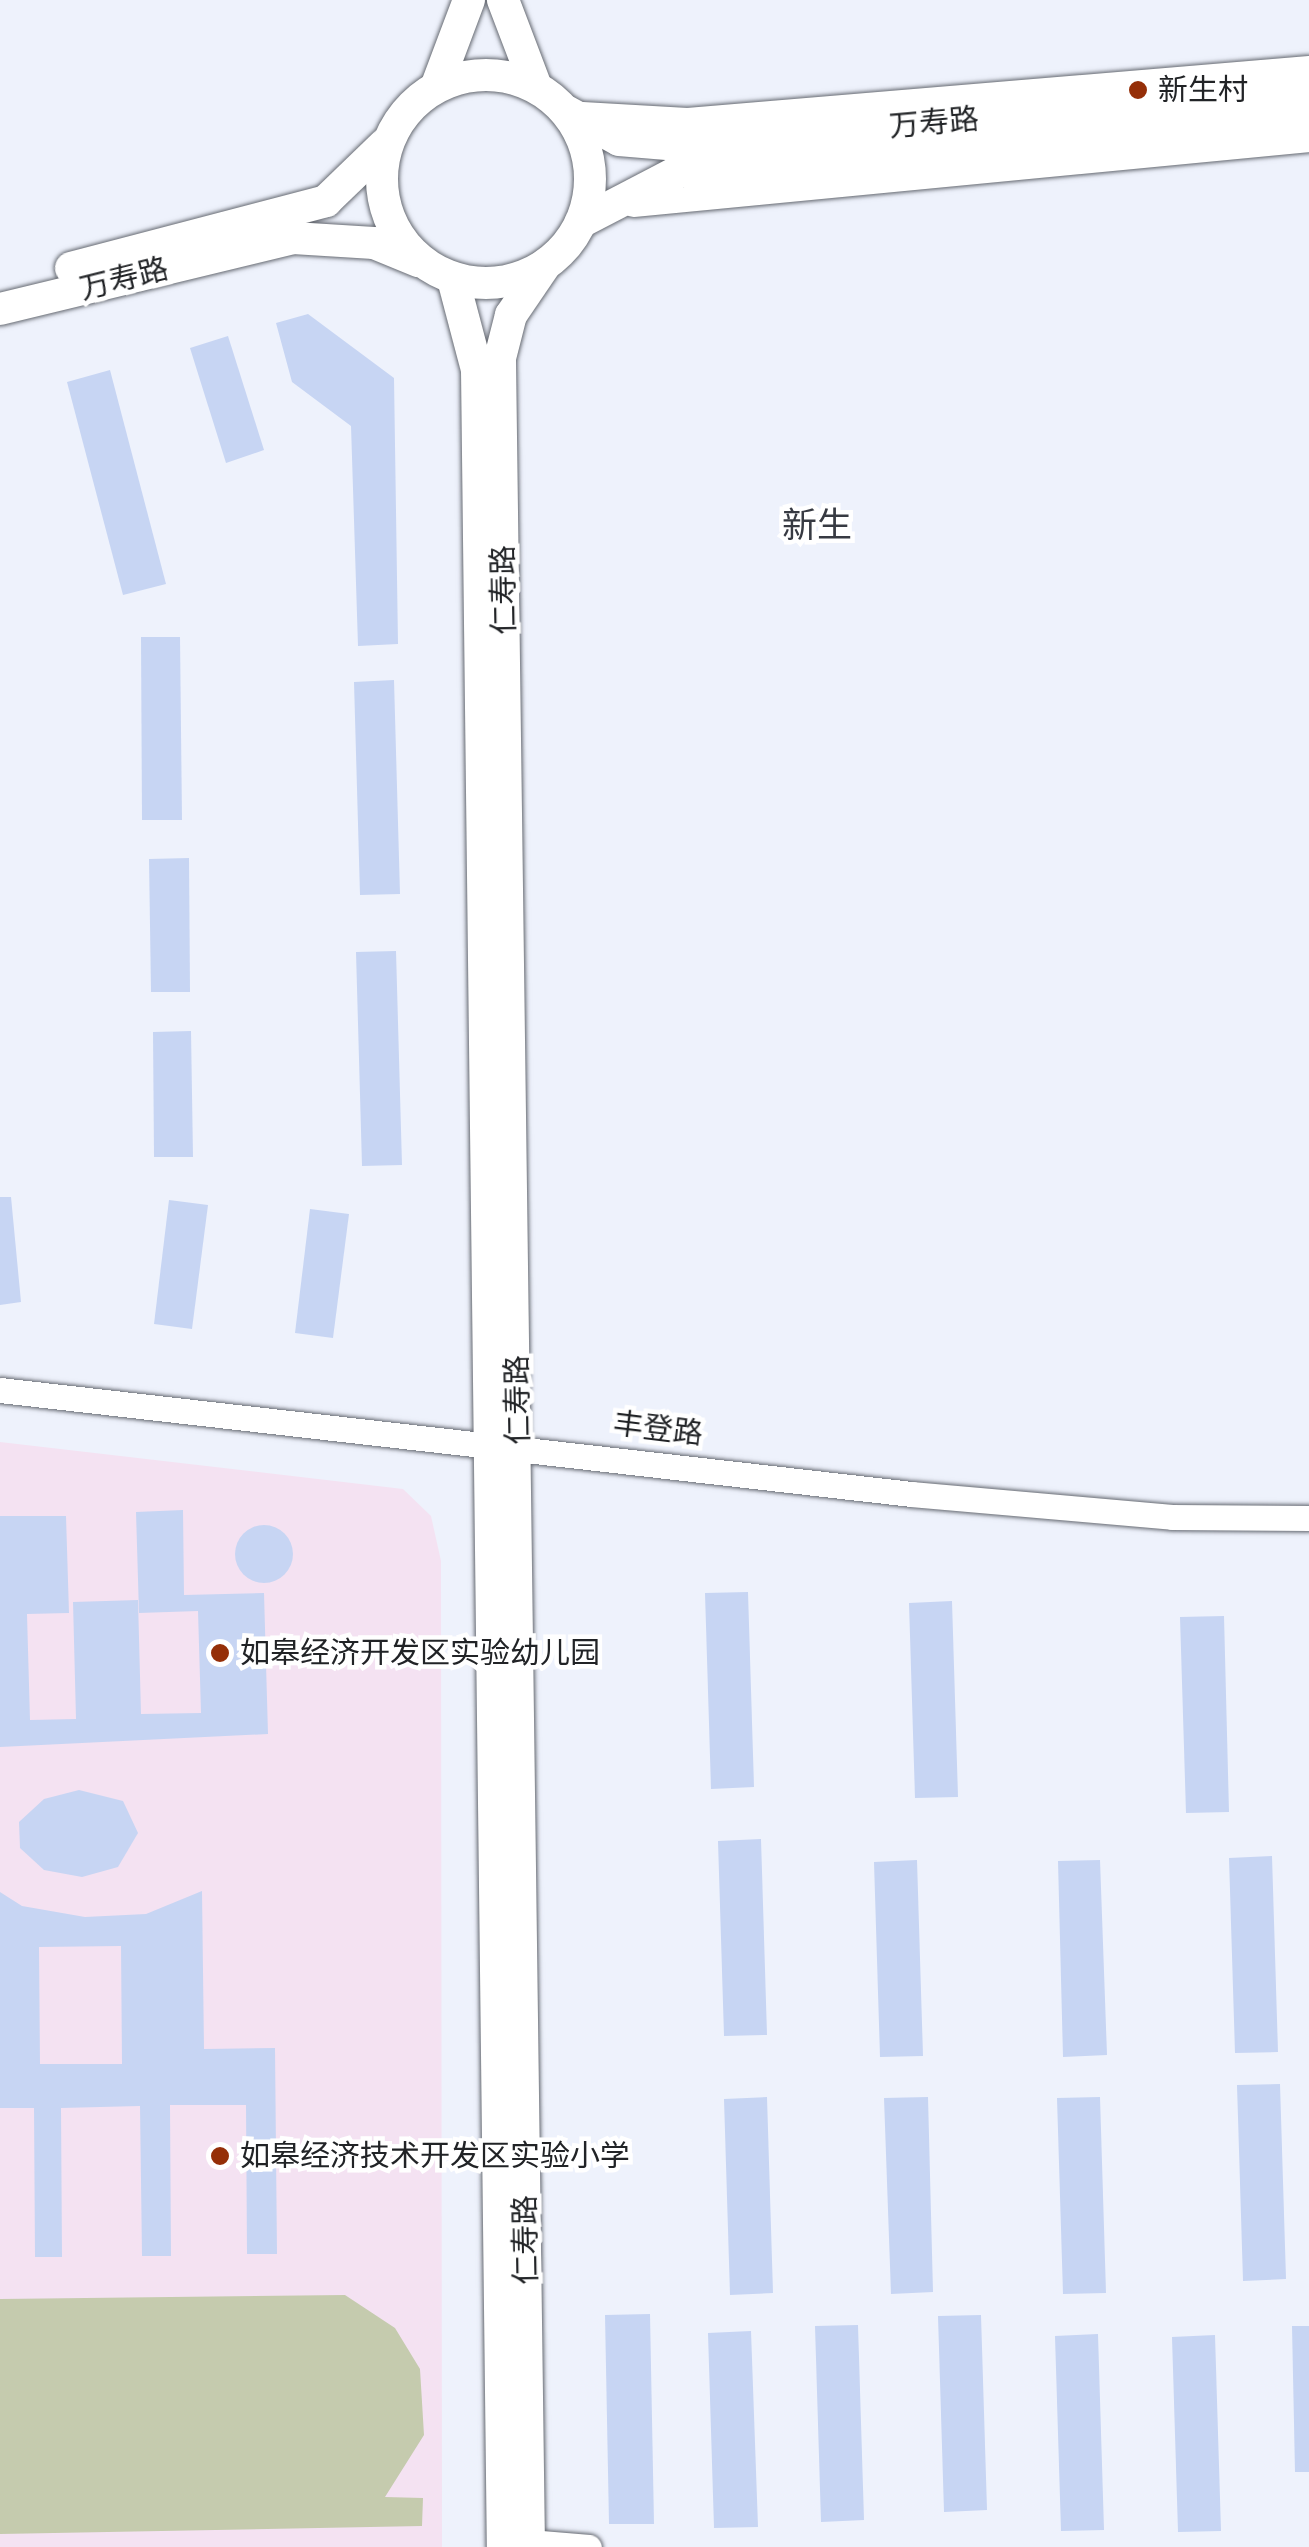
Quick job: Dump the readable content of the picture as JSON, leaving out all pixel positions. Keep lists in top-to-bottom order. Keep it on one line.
{"streets":{"main road":["万寿路","仁寿路"],"street":["丰登路"]},"crossings":[["万寿路","仁寿路"],["仁寿路","丰登路"]],"districts":["新生"],"places":["新生村","如皋经济开发区实验幼儿园","如皋经济技术开发区实验小学"]}
